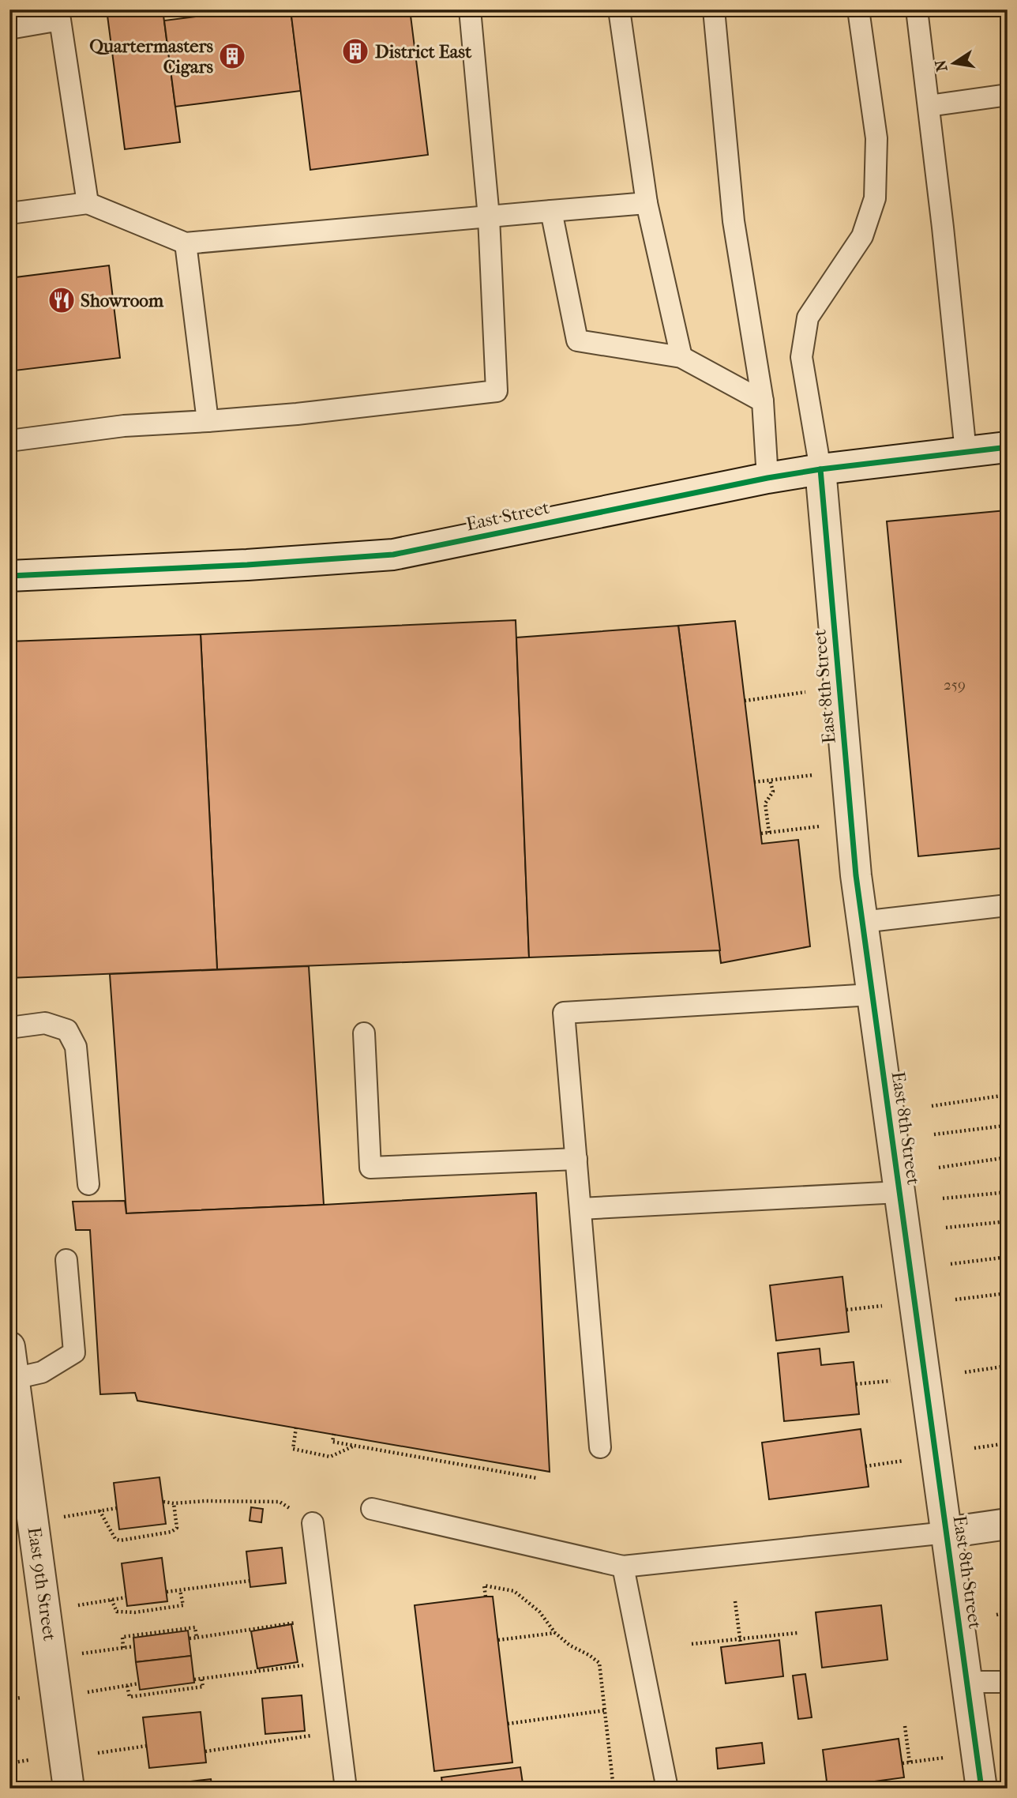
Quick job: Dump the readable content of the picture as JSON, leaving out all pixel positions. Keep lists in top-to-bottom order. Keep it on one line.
{"streets":{"street":["East Street","East 8th Street","East 9th Street"]},"crossings":[["East Street","East 8th Street"]],"places":{"building":["District East","Quartermasters Cigars"],"restaurant":["Showroom"]},"house_numbers":["259"],"north":"left"}
